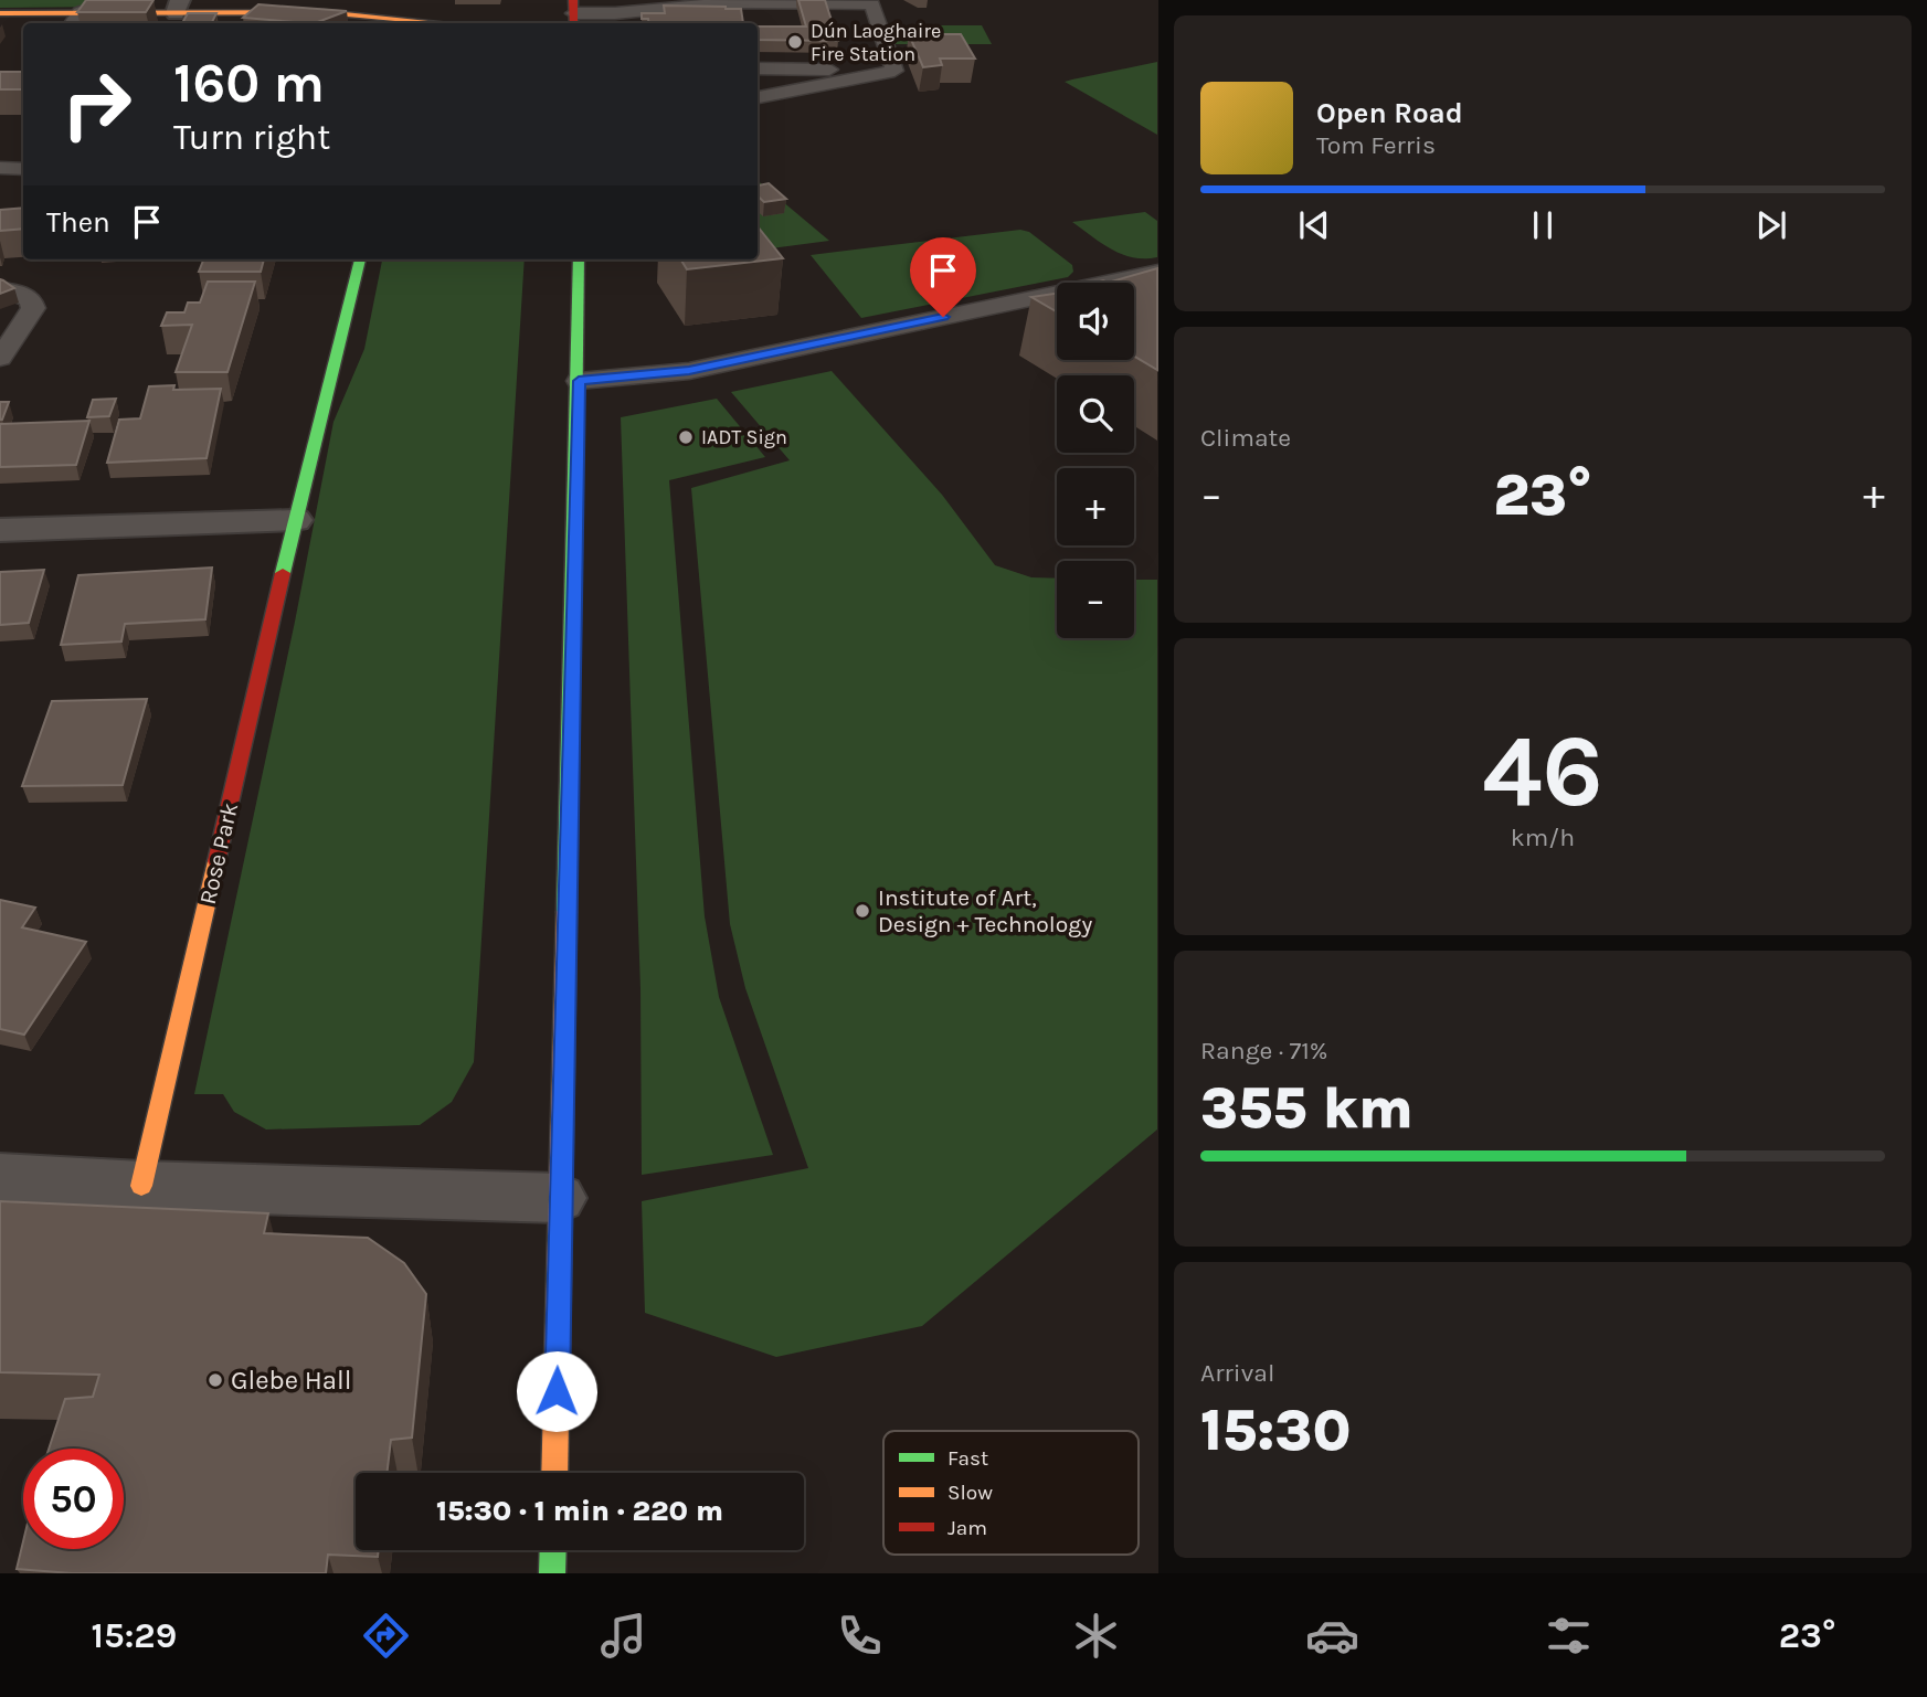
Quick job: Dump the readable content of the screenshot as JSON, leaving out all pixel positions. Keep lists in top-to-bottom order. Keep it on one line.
{"streets":{"street":["Rose Park"]},"places":["Dún Laoghaire Fire Station","IADT Sign","Institute of Art, Design + Technology","Glebe Hall"],"legend":["Fast","Slow","Jam"],"page":{"turn":["160 m","Turn right"],"song":["Open Road","Tom Ferris"],"then":"Then","map_buttons":["+","−"],"tile":["Climate",["46","km/h"],["Range · 71%","355 km"],["Arrival","15:30"]],"heat":["−","23°","+"],"limit":"50","trip":"15:30 · 1 min · 220 m","tabs":["15:29","23°"]}}
